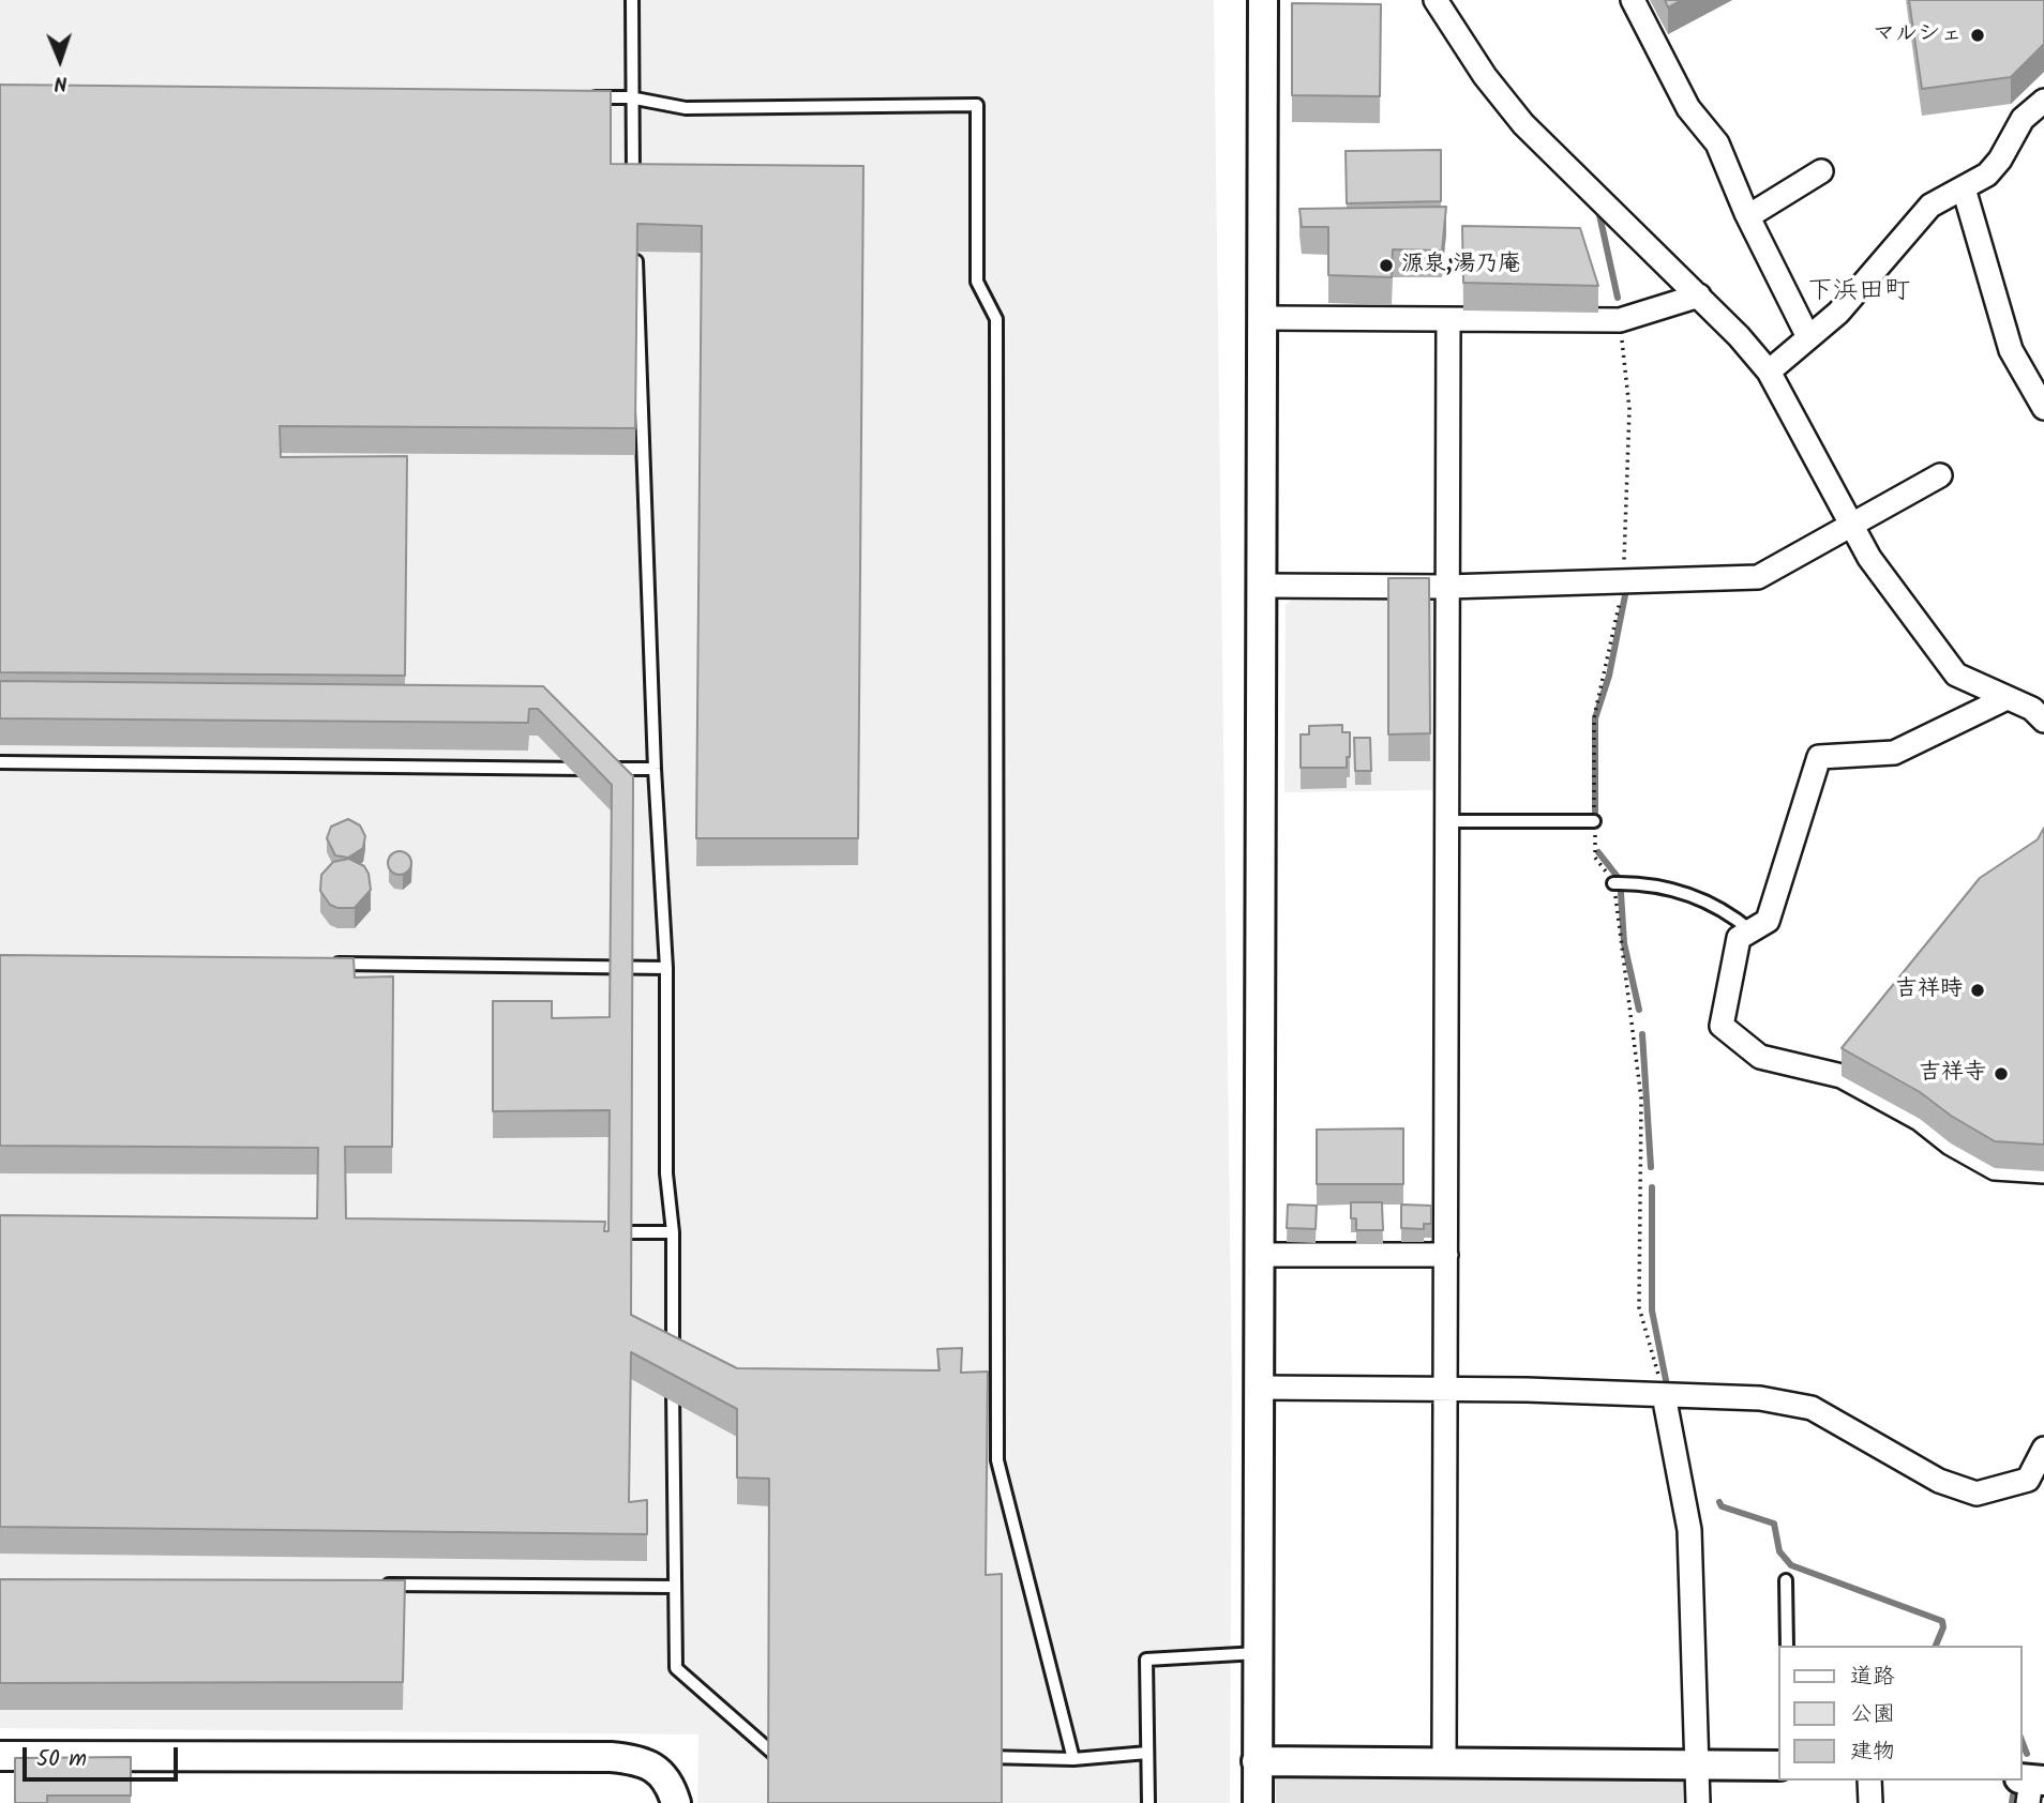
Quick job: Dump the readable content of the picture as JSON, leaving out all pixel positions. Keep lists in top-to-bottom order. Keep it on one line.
{"districts":["下浜田町"],"places":["マルシェ","源泉;湯乃庵","吉祥時","吉祥寺"],"legend":["道路","公園","建物"],"scale_bar":"50 m","north":"bottom"}
